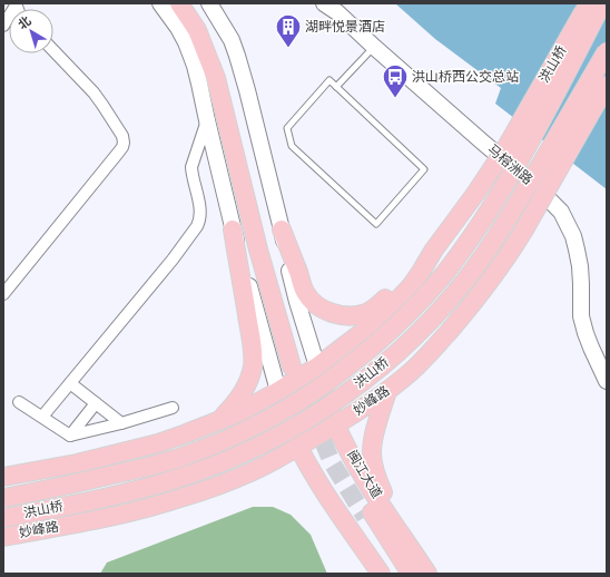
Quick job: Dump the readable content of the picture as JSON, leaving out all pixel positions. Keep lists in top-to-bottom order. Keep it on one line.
{"streets":{"main road":["洪山桥","马榕洲路","妙峰路","闽江大道"]},"crossings":[["妙峰路","闽江大道"]],"places":{"building":["湖畔悦景酒店"],"bus stop":["洪山桥西公交总站"]},"north":"top left"}
